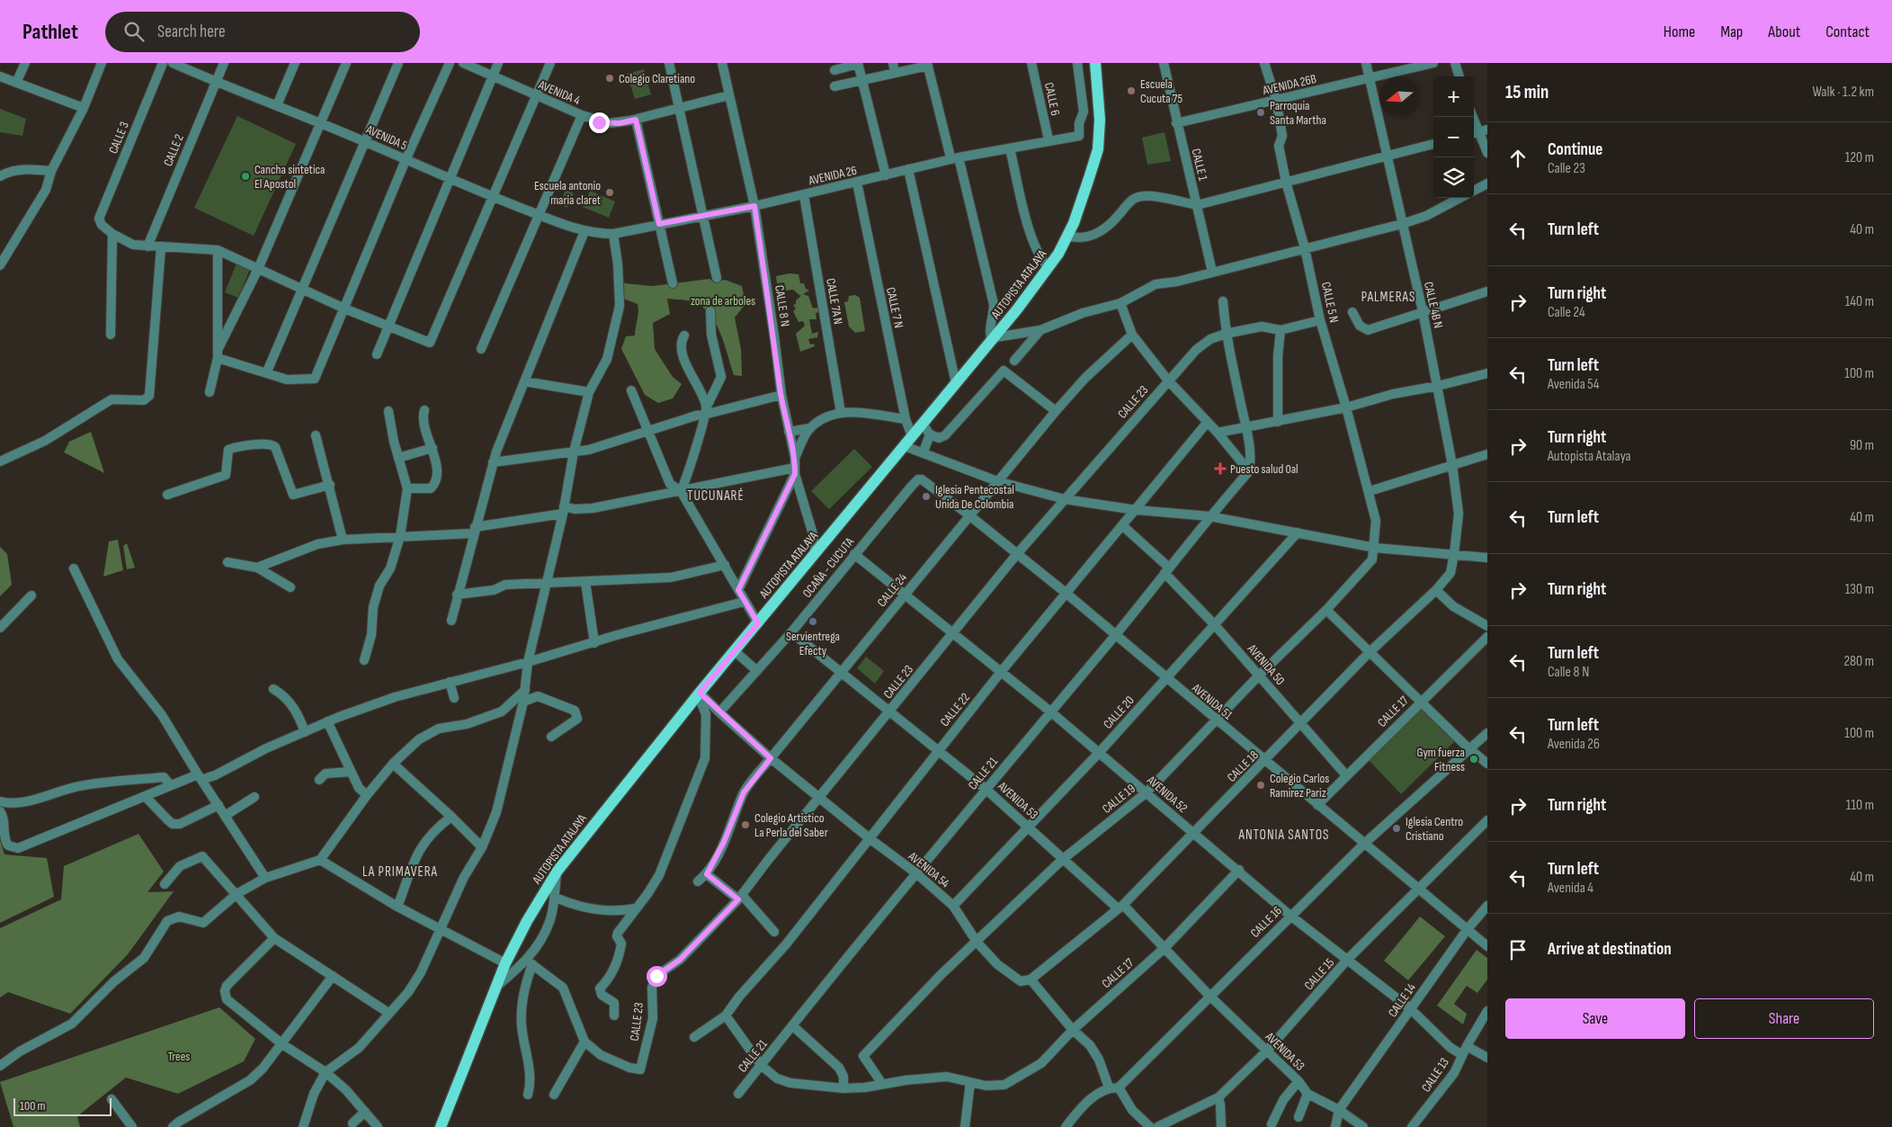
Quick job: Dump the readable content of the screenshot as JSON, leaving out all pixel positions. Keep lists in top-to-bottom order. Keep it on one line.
{"streets":{"main road":["AUTOPISTA ATALAYA"],"street":["AVENIDA 26B","AVENIDA 4","CALLE 6","CALLE 3","AVENIDA 5","CALLE 2","CALLE 1","AVENIDA 26","CALLE 7A N","CALLE 5 N","CALLE 4B N","CALLE 8 N","CALLE 7 N","CALLE 23","OCAÑA - CUCUTA","CALLE 24","AVENIDA 50","AVENIDA 51","CALLE 22","CALLE 17","CALLE 20","CALLE 18","CALLE 21","AVENIDA 52","CALLE 19","AVENIDA 53","AVENIDA 54","CALLE 16","CALLE 15","CALLE 14","CALLE 13"]},"crossings":[["AVENIDA 26B","CALLE 1"],["AVENIDA 26B","CALLE 5 N"],["AVENIDA 26B","CALLE 4B N"],["AVENIDA 4","CALLE 8 N"],["CALLE 6","AVENIDA 26"],["AVENIDA 5","CALLE 2"],["AVENIDA 5","AVENIDA 26"],["AVENIDA 26","CALLE 7A N"],["AVENIDA 26","CALLE 8 N"],["AVENIDA 26","CALLE 7 N"],["AUTOPISTA ATALAYA","CALLE 8 N"],["AUTOPISTA ATALAYA","CALLE 7 N"],["AUTOPISTA ATALAYA","AVENIDA 54"],["CALLE 5 N","CALLE 19"],["CALLE 4B N","CALLE 18"],["CALLE 23","AVENIDA 51"],["CALLE 23","AVENIDA 52"],["CALLE 23","AVENIDA 53"],["CALLE 23","AVENIDA 54"],["OCAÑA - CUCUTA","AVENIDA 51"],["OCAÑA - CUCUTA","AVENIDA 52"],["OCAÑA - CUCUTA","AVENIDA 53"],["OCAÑA - CUCUTA","AVENIDA 54"],["CALLE 24","AVENIDA 51"],["CALLE 24","AVENIDA 52"],["CALLE 24","AVENIDA 53"],["CALLE 24","AVENIDA 54"],["AVENIDA 50","CALLE 22"],["AVENIDA 50","CALLE 17"],["AVENIDA 50","CALLE 20"],["AVENIDA 50","CALLE 18"],["AVENIDA 50","CALLE 21"],["AVENIDA 50","CALLE 19"],["AVENIDA 51","CALLE 22"],["AVENIDA 51","CALLE 17"],["AVENIDA 51","CALLE 20"],["AVENIDA 51","CALLE 18"],["AVENIDA 51","CALLE 21"],["AVENIDA 51","CALLE 19"],["AVENIDA 51","CALLE 16"],["AVENIDA 51","CALLE 15"],["AVENIDA 51","CALLE 14"],["CALLE 22","AVENIDA 52"],["CALLE 22","AVENIDA 53"],["CALLE 22","AVENIDA 54"],["CALLE 17","AVENIDA 52"],["CALLE 17","AVENIDA 53"],["CALLE 20","AVENIDA 52"],["CALLE 20","AVENIDA 53"],["CALLE 20","AVENIDA 54"],["CALLE 18","AVENIDA 52"],["CALLE 18","AVENIDA 53"],["CALLE 18","AVENIDA 54"],["CALLE 21","AVENIDA 52"],["CALLE 21","AVENIDA 53"],["CALLE 21","AVENIDA 54"],["AVENIDA 52","CALLE 19"],["AVENIDA 52","CALLE 16"],["AVENIDA 52","CALLE 15"],["AVENIDA 52","CALLE 14"],["AVENIDA 52","CALLE 13"],["CALLE 19","AVENIDA 53"],["CALLE 19","AVENIDA 54"],["AVENIDA 53","CALLE 16"],["AVENIDA 53","CALLE 15"],["AVENIDA 53","CALLE 14"]],"districts":["PALMERAS","TUCUNARÉ","ANTONIA SANTOS","LA PRIMAVERA"],"parks":["zona de arboles","Trees"],"places":{"other":["Colegio Claretiano","Escuela Cucuta 75","Parroquia Santa Martha","Cancha sintetica El Apostol","Escuela antonio maria claret","Iglesia Pentecostal Unida De Colombia","Servientrega Efecty","Gym fuerza Fitness","Colegio Carlos Ramirez Pariz","Colegio Artistico La Perla del Saber","Iglesia Centro Cristiano"],"health":["Puesto salud 0al"]},"scale_bar":"100 m","north":"left","page":{"header":"Pathlet","search":"Search here","nav":["Home","Map","About","Contact"],"heading":["15 min","Walk · 1.2 km"],"map_buttons":["+","−"],"list":[["Continue","Calle 23","120 m"],["Turn left","40 m"],["Turn right","Calle 24","140 m"],["Turn left","Avenida 54","100 m"],["Turn right","Autopista Atalaya","90 m"],["Turn left","40 m"],["Turn right","130 m"],["Turn left","Calle 8 N","280 m"],["Turn left","Avenida 26","100 m"],["Turn right","110 m"],["Turn left","Avenida 4","40 m"],"Arrive at destination"],"buttons":["Save","Share"],"scale":"100 m"}}
